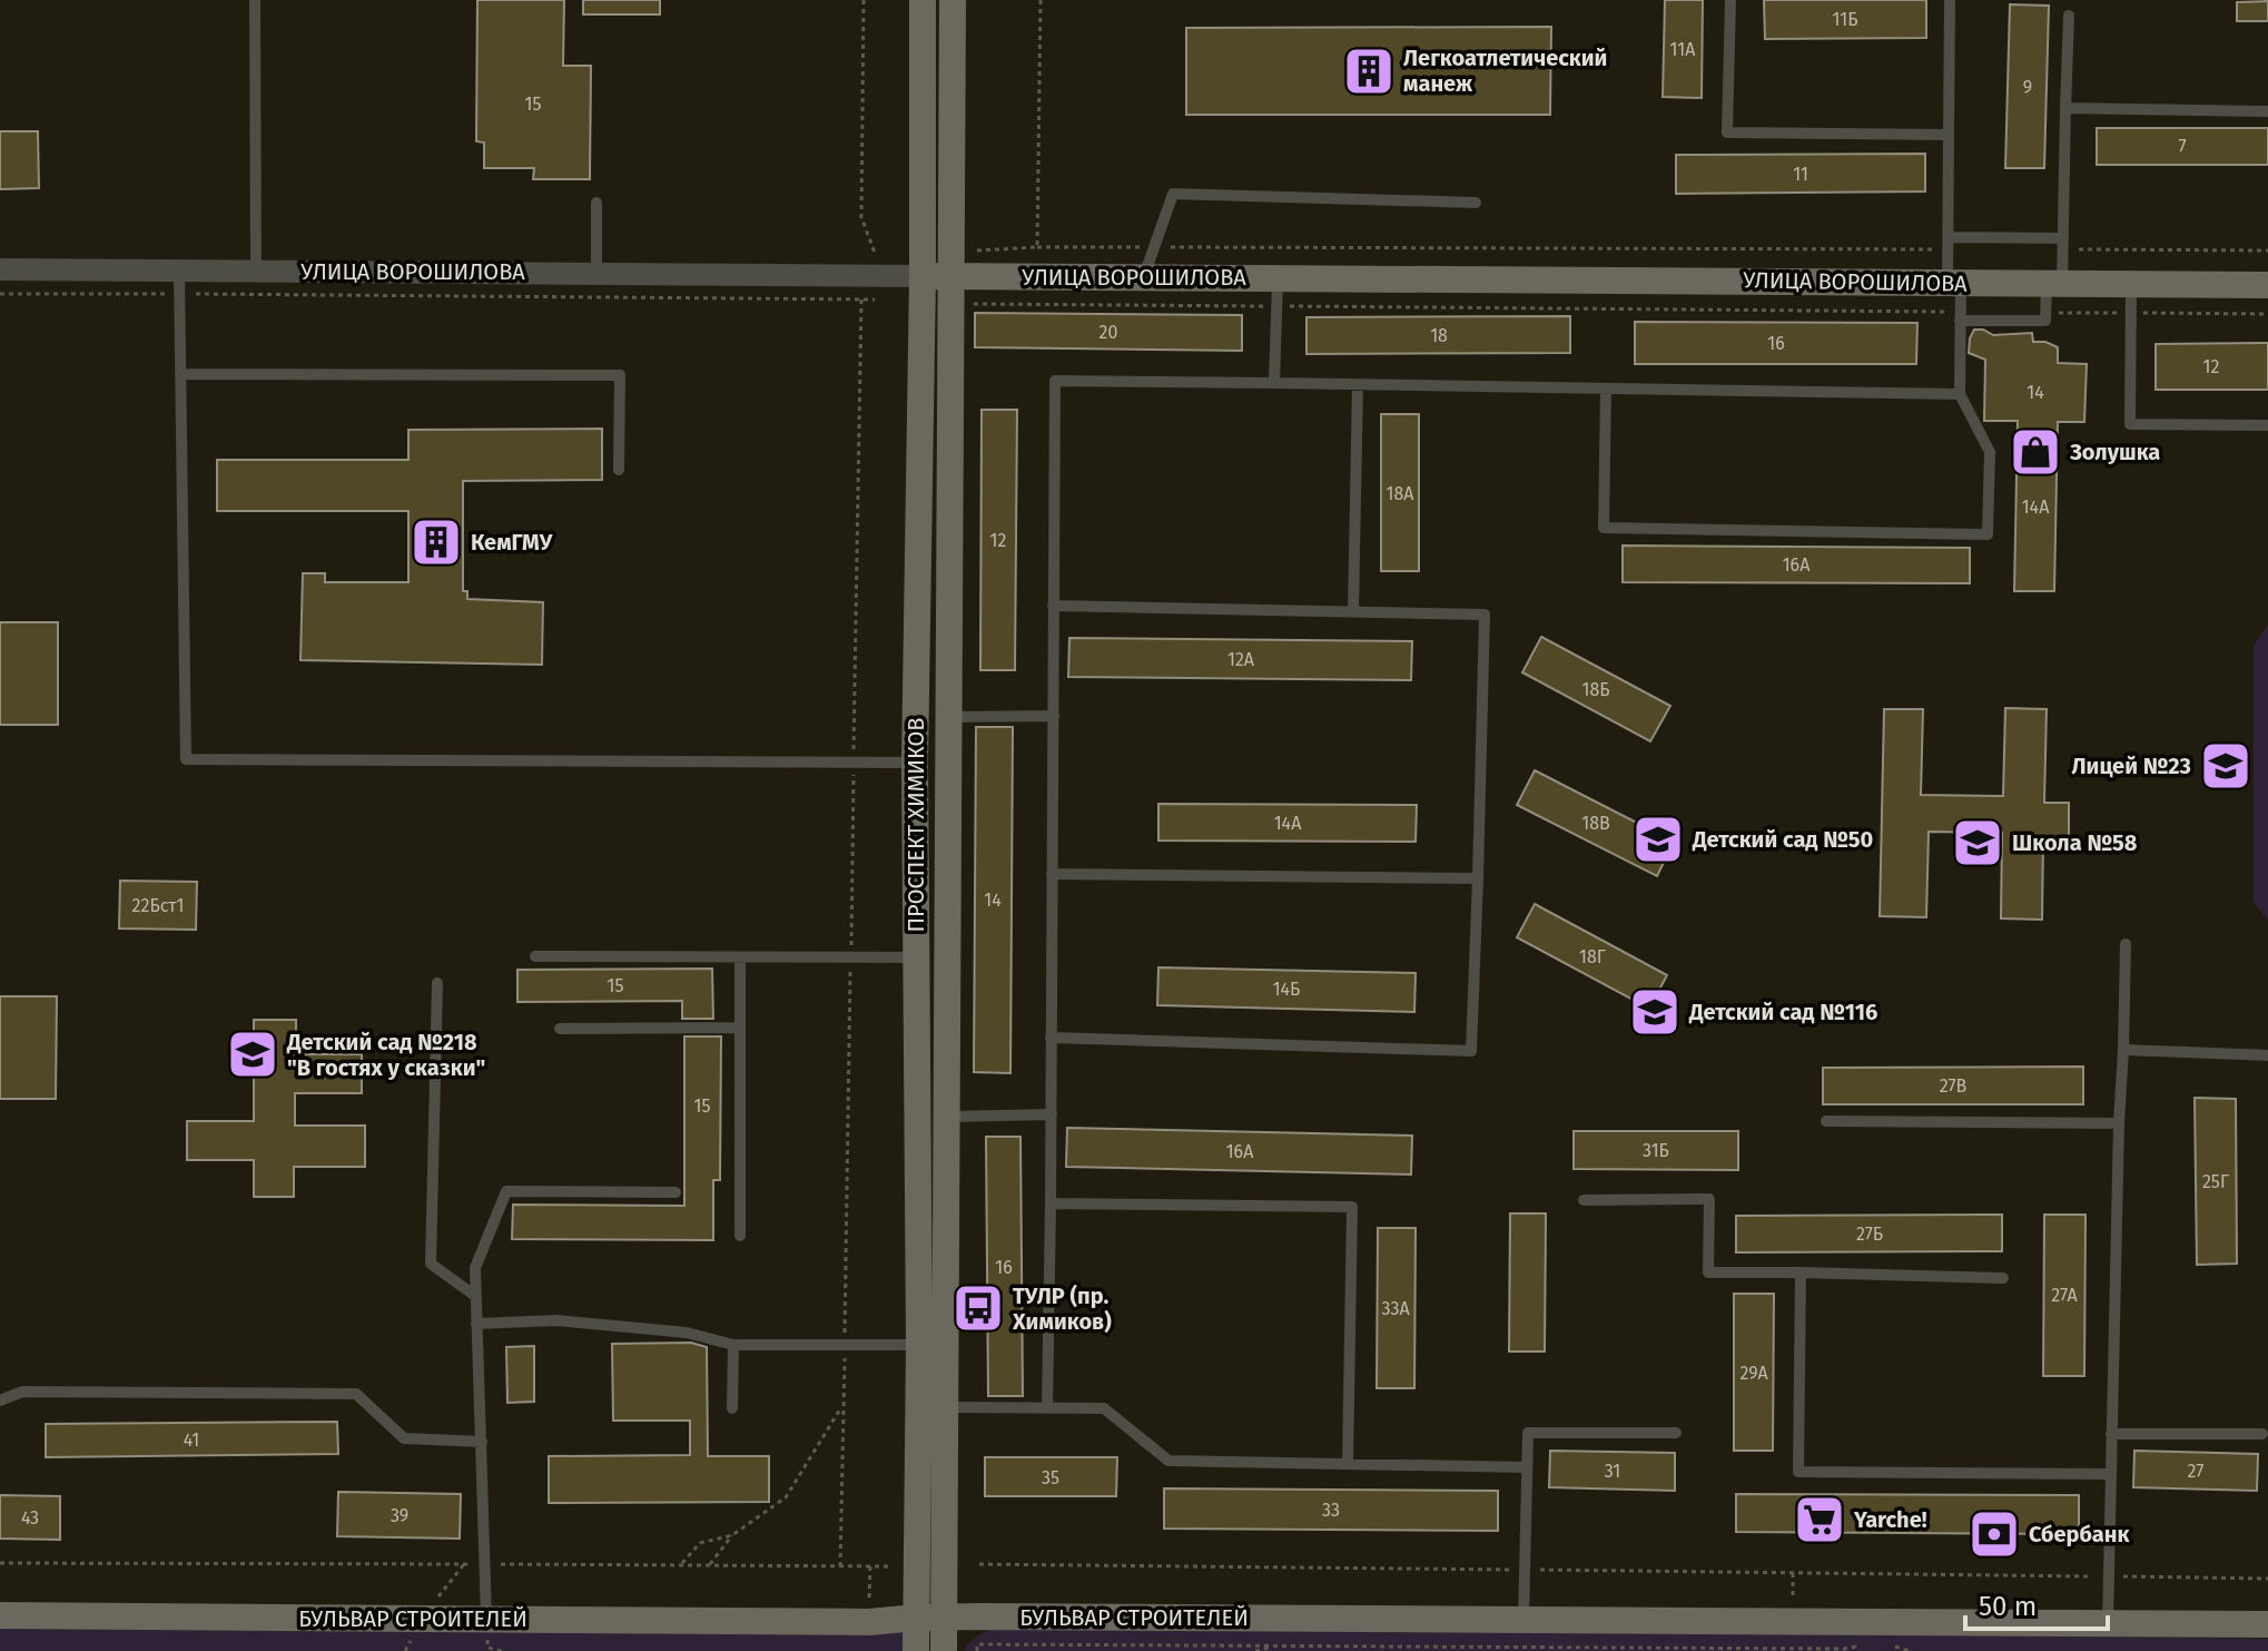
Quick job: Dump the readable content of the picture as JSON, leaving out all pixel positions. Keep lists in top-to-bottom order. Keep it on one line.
{"streets":{"street":["УЛИЦА ВОРОШИЛОВА","ПРОСПЕКТ ХИМИКОВ","БУЛЬВАР СТРОИТЕЛЕЙ"]},"crossings":[["УЛИЦА ВОРОШИЛОВА","ПРОСПЕКТ ХИМИКОВ"],["ПРОСПЕКТ ХИМИКОВ","БУЛЬВАР СТРОИТЕЛЕЙ"]],"places":{"building":["Легкоатлетический манеж","КемГМУ"],"shop":["Золушка"],"school or university":["Лицей №23","Детский сад №50","Школа №58","Детский сад №116","Детский сад №218 \"В гостях у сказки\""],"bus stop":["ТУЛР (пр. Химиков)"],"supermarket":["Yarche!"],"bank":["Сбербанк"]},"house_numbers":["11Б","11А","9","15","7","11","20","18","16","12","14","18А","14А","12","16А","12А","18Б","14А","18В","14","22Бст1","18Г","15","14Б","27В","15","31Б","16А","25Г","27Б","16","27А","33А","29А","41","31","27","35","33","39","43"],"scale_bar":"50 m"}
